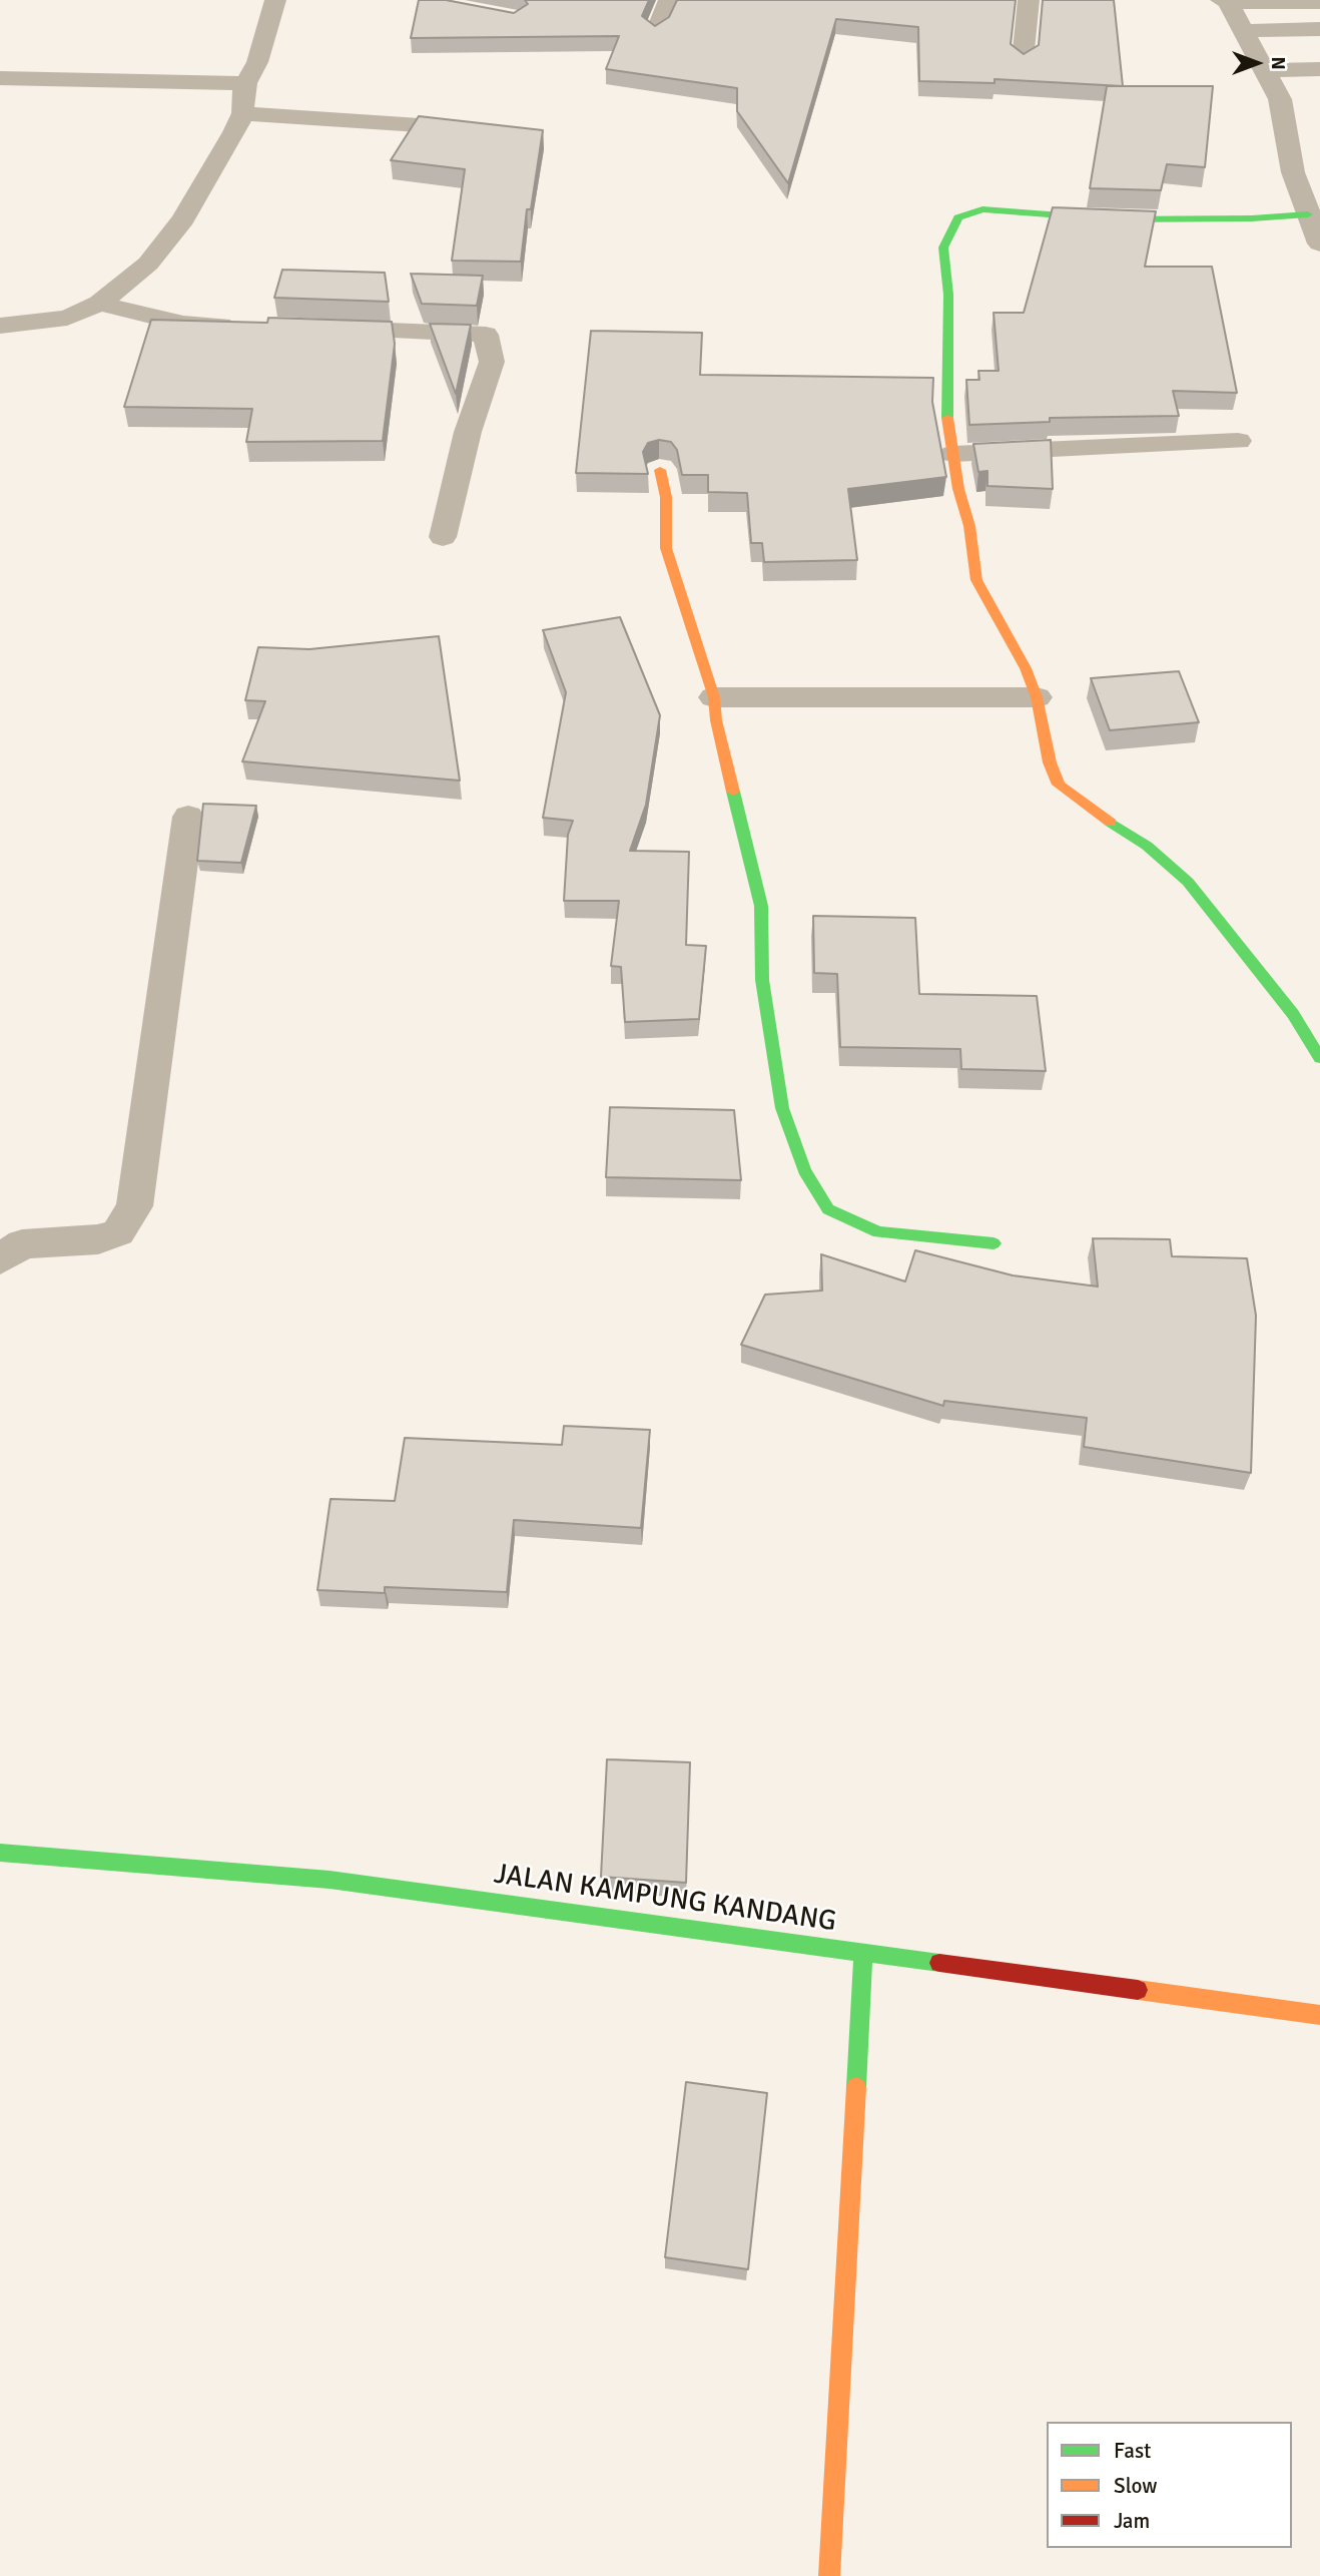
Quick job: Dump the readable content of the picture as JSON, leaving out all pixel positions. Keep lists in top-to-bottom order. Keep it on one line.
{"streets":{"street":["JALAN KAMPUNG KANDANG"]},"legend":["Fast","Slow","Jam"],"north":"right"}
